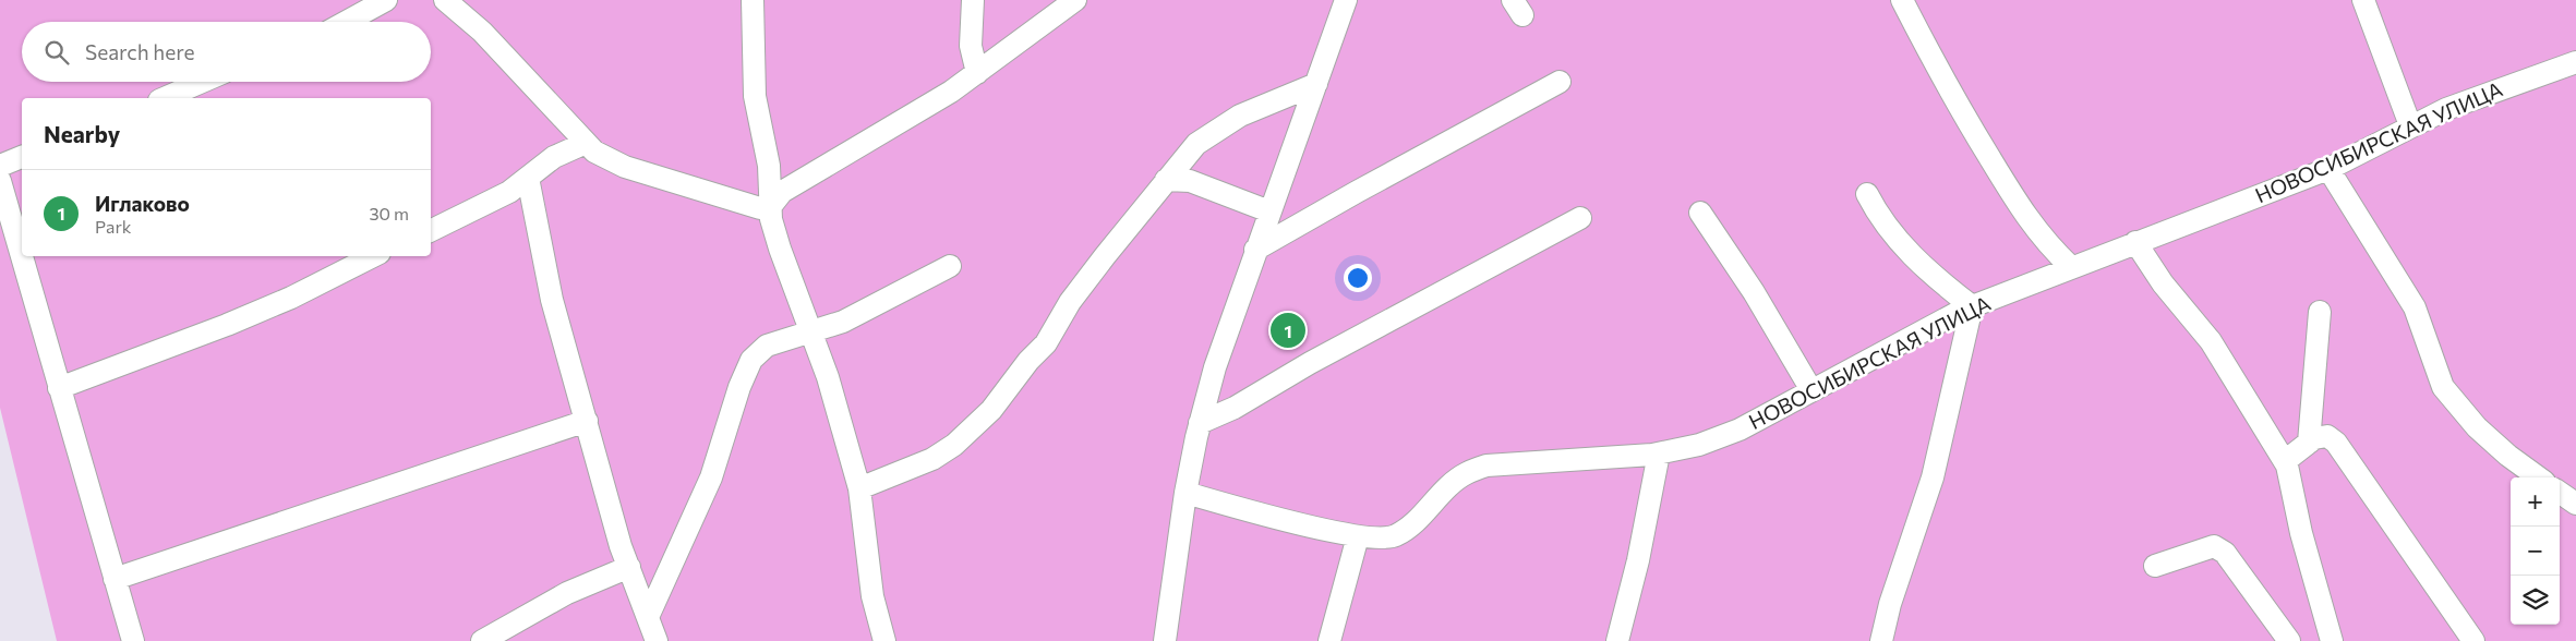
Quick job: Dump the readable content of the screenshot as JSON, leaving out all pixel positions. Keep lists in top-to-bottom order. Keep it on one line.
{"streets":{"street":["НОВОСИБИРСКАЯ УЛИЦА"]},"page":{"search":"Search here","heading":"Nearby","list":[{"mark":"1","name":"Иглаково","note":"Park","value":"30 m"}],"pins":"1","map_buttons":["+","−"]}}
